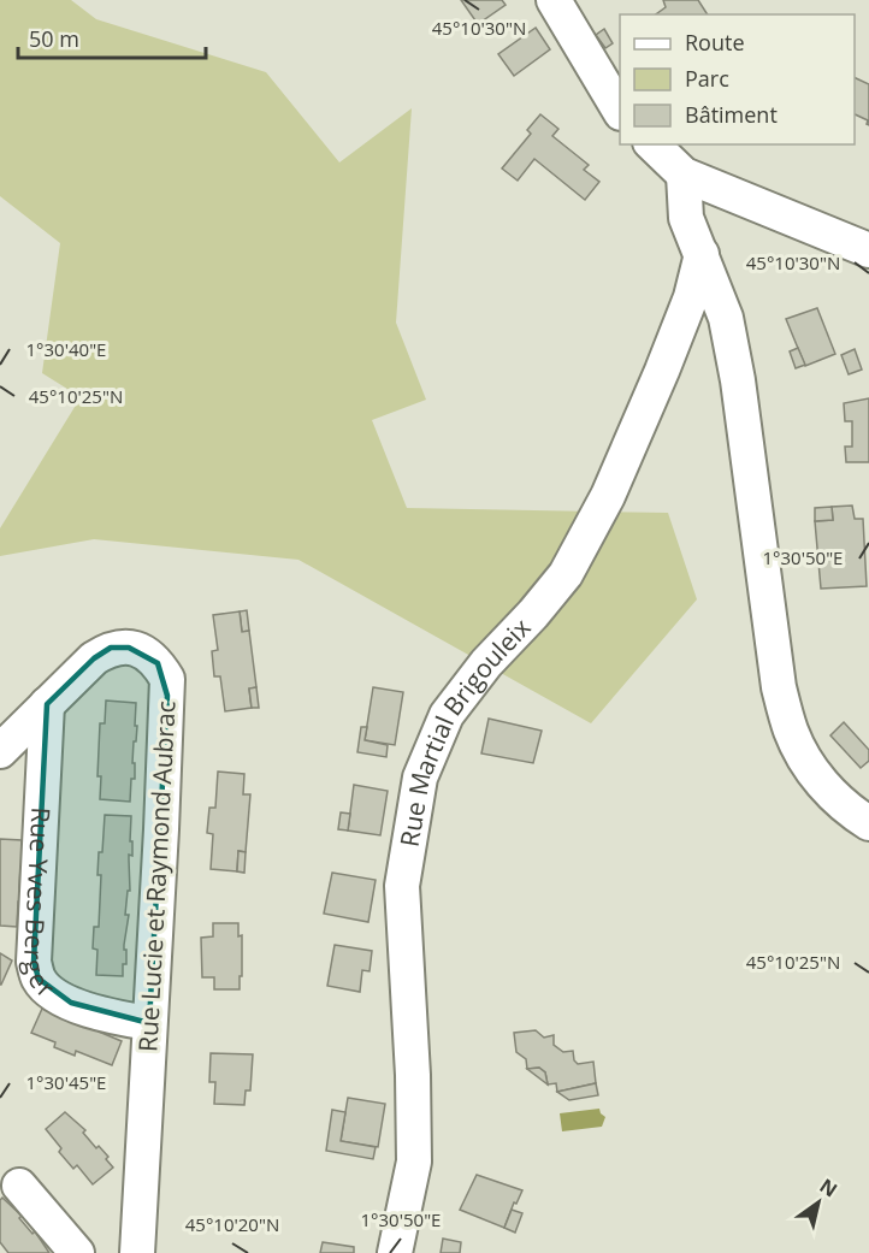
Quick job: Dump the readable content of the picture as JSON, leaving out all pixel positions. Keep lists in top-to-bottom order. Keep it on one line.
{"streets":{"street":["Rue Martial Brigouleix","Rue Lucie et Raymond Aubrac","Rue Yves Berger"]},"crossings":[["Rue Lucie et Raymond Aubrac","Rue Yves Berger"]],"legend":["Route","Parc","Bâtiment"],"scale_bar":"50 m","north":"top right","coordinates":["45°10'30\"N","1°30'40\"E","45°10'25\"N","1°30'50\"E","1°30'45\"E","45°10'20\"N"]}
